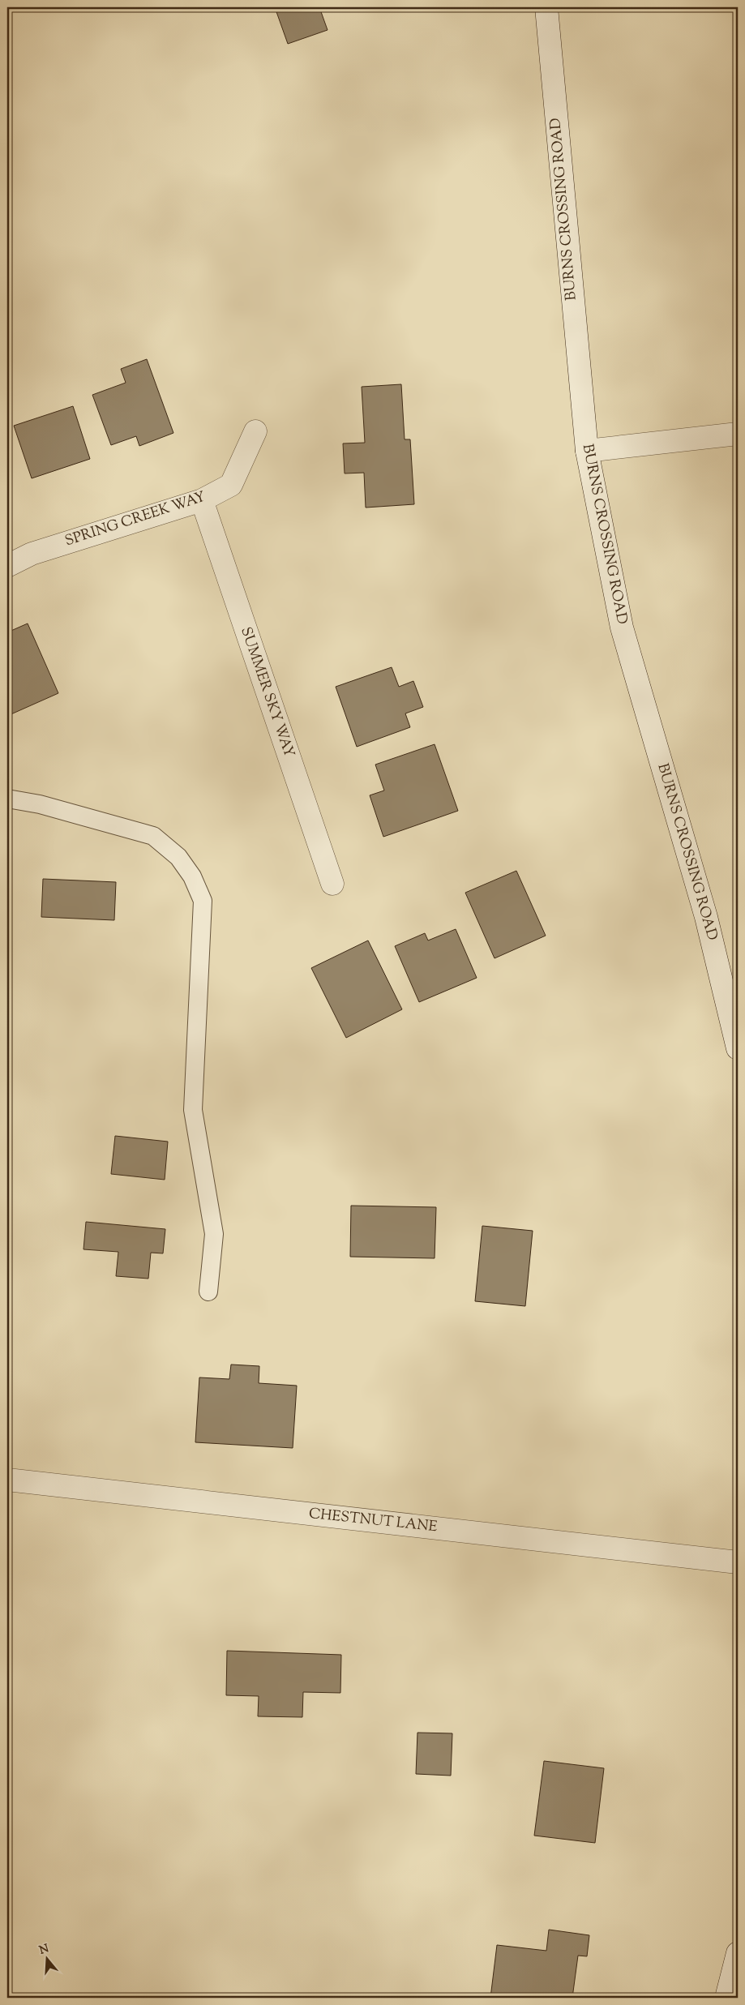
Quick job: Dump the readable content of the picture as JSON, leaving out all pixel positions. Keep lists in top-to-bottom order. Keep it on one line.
{"streets":{"street":["BURNS CROSSING ROAD","SPRING CREEK WAY","SUMMER SKY WAY","CHESTNUT LANE"]},"crossings":[["SPRING CREEK WAY","SUMMER SKY WAY"]],"north":"top"}
